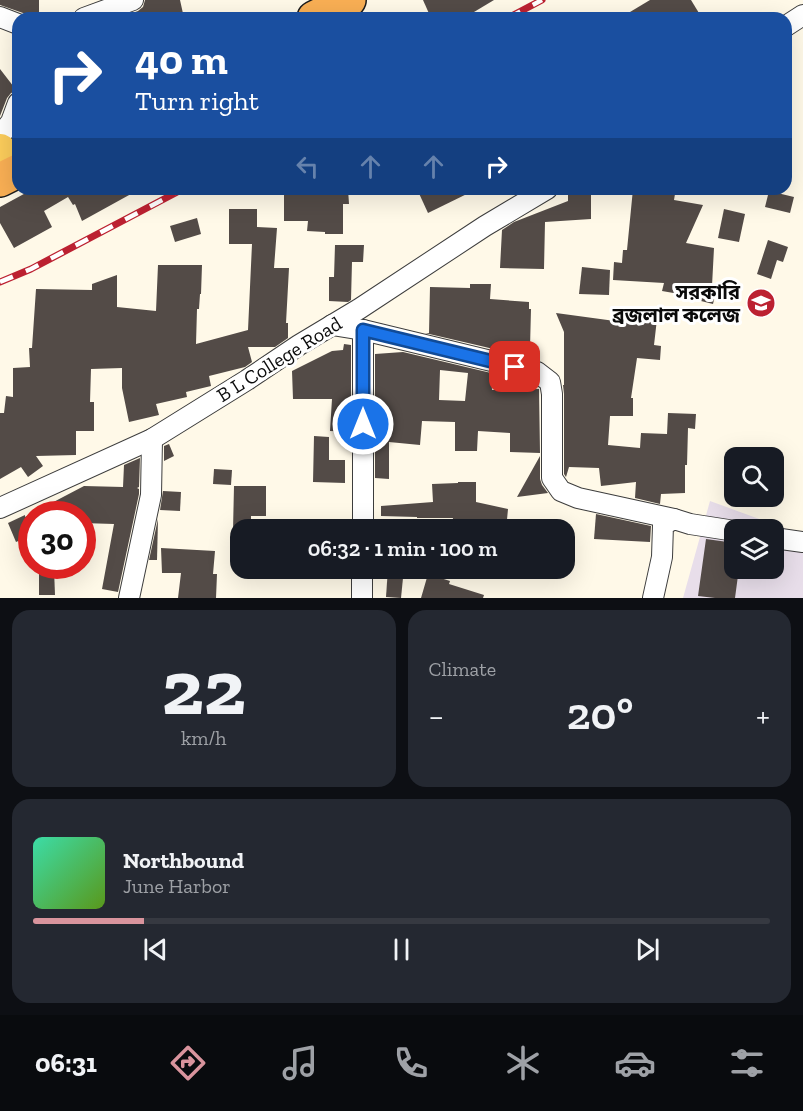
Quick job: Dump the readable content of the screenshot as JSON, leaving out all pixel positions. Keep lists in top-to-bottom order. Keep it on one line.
{"streets":{"street":["B L College Road"]},"places":{"school or university":["সরকারি ব্রজলাল কলেজ"]},"page":{"turn":["40 m","Turn right"],"limit":"30","trip":"06:32 · 1 min · 100 m","tile":[["22","km/h"],"Climate"],"heat":["−","20°","+"],"song":["Northbound","June Harbor"],"tabs":"06:31"}}
